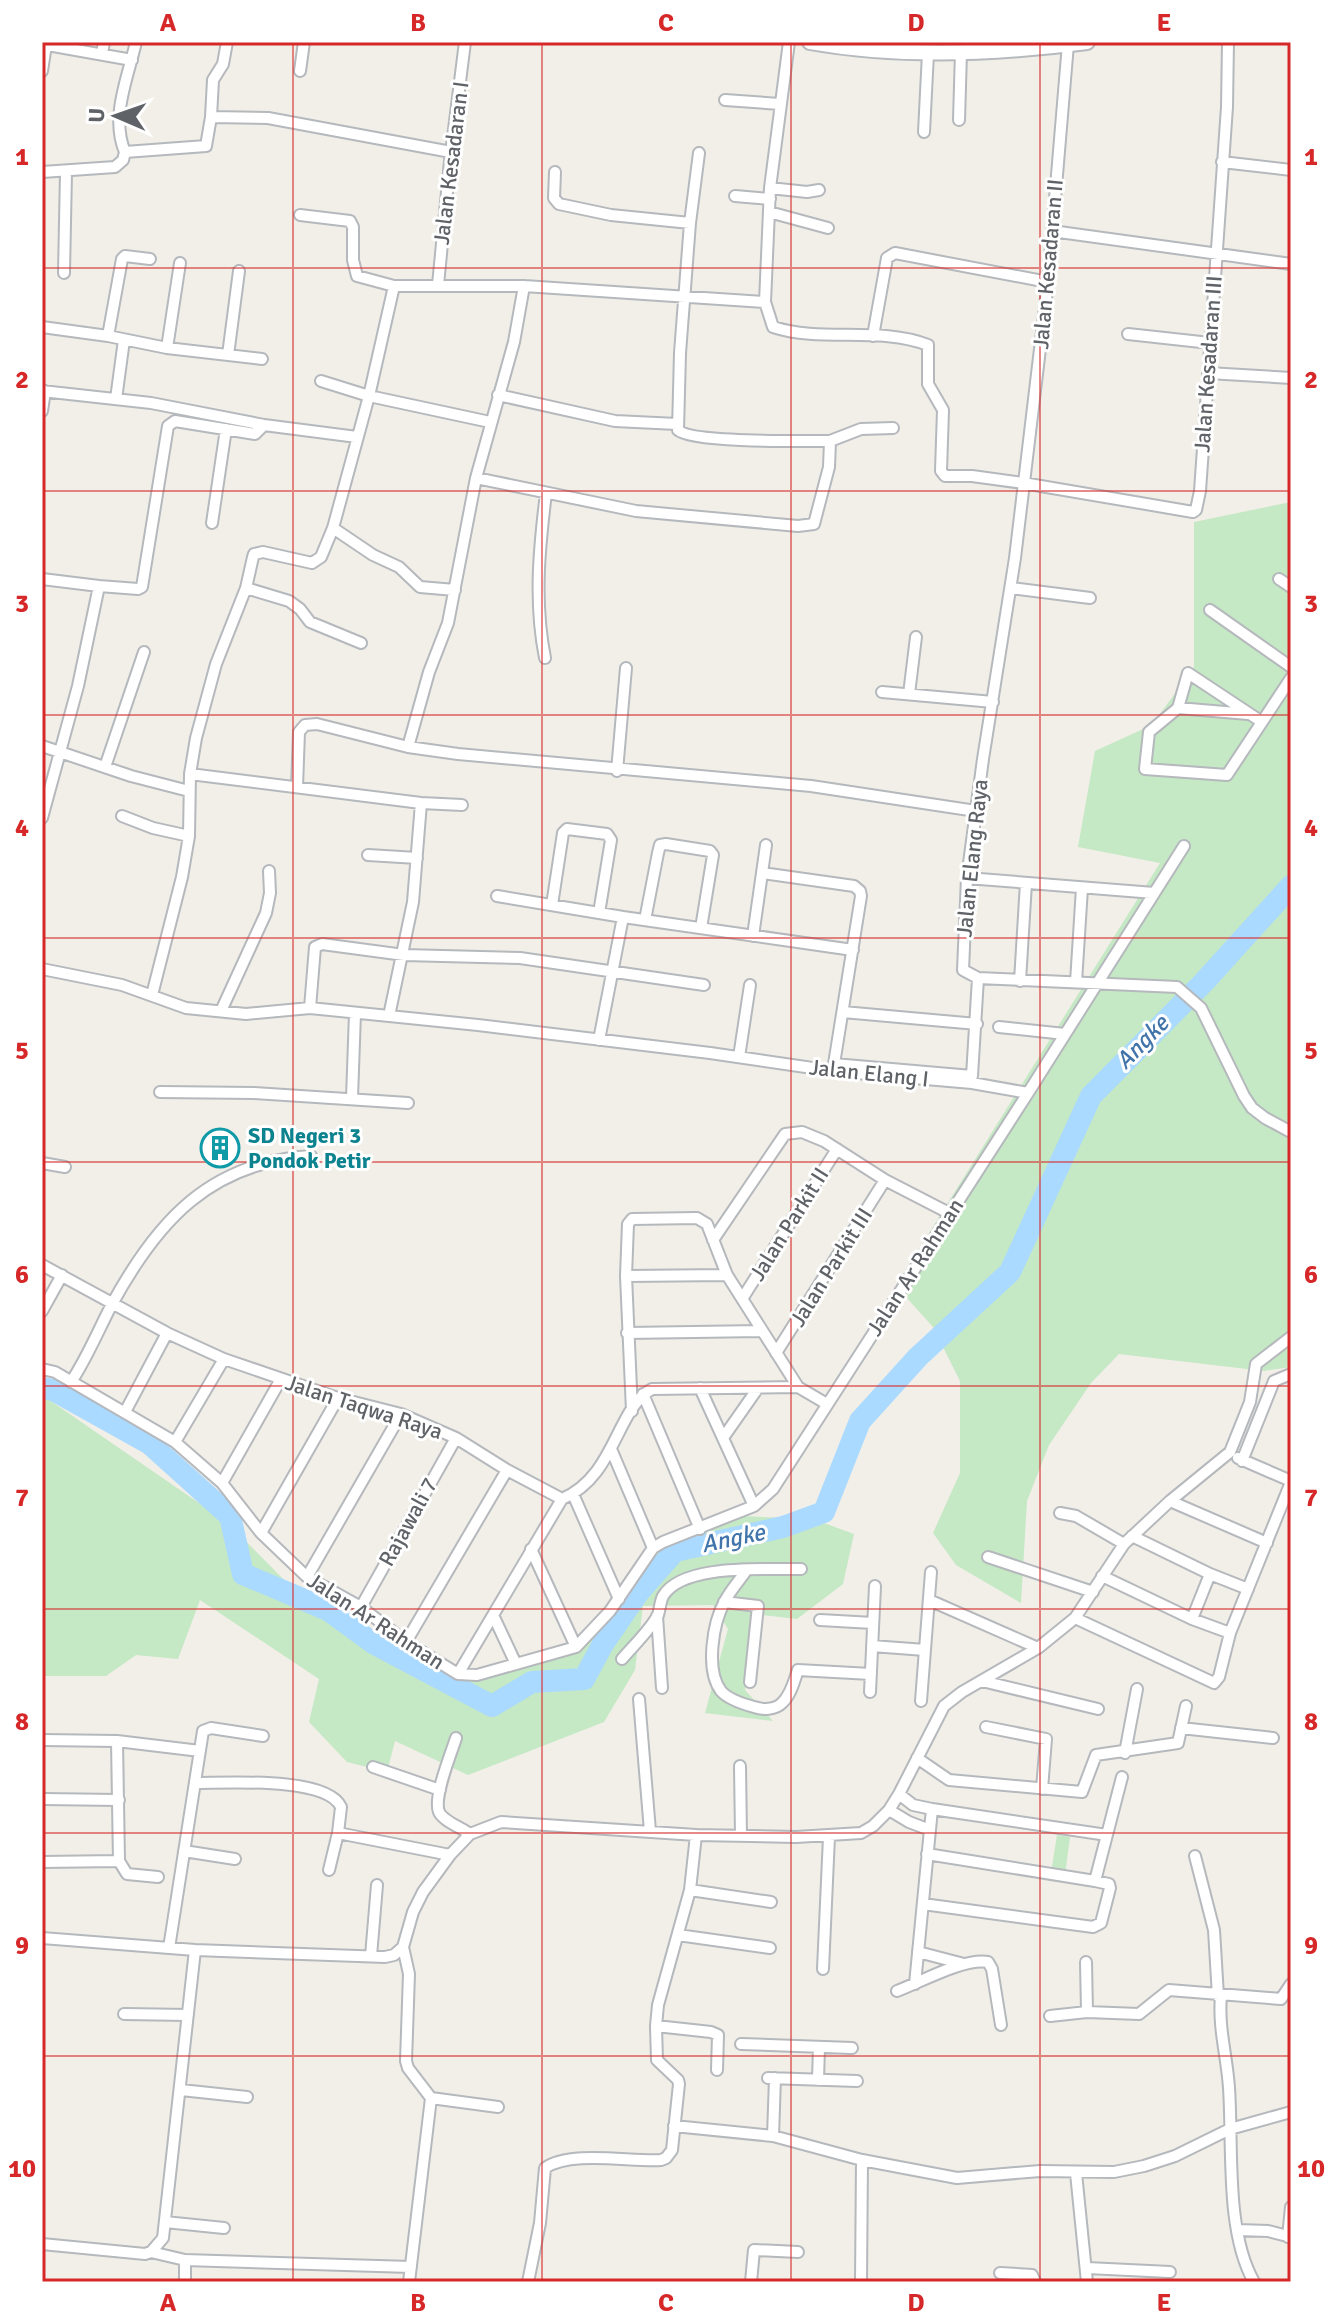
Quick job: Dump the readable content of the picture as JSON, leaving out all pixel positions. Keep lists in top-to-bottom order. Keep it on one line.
{"streets":{"street":["Jalan Kesadaran I","Jalan Kesadaran II","Jalan Kesadaran III","Jalan Elang Raya","Jalan Elang I","Jalan Parkit II","Jalan Parkit III","Jalan Ar Rahman","Jalan Taqwa Raya","Rajawali 7"]},"crossings":[["Jalan Kesadaran II","Jalan Kesadaran III"],["Jalan Kesadaran II","Jalan Elang Raya"],["Jalan Kesadaran III","Jalan Elang Raya"],["Jalan Elang I","Jalan Ar Rahman"],["Jalan Ar Rahman","Rajawali 7"],["Jalan Taqwa Raya","Rajawali 7"]],"water":["Angke"],"places":{"building":["SD Negeri 3 Pondok Petir"]},"north":"left","grid":{"columns":["A","B","C","D","E"],"rows":["1","2","3","4","5","6","7","8","9","10"]}}
